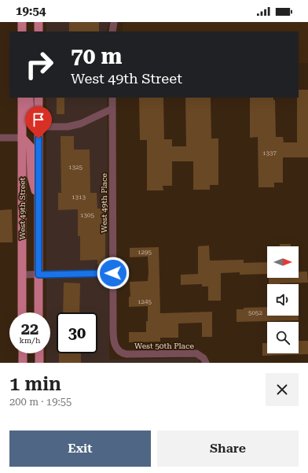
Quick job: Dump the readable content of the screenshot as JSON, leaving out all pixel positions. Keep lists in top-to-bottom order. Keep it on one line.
{"streets":{"main road":["West 49th Street"],"street":["West 49th Place","West 50th Place"]},"crossings":[["West 49th Place","West 50th Place"]],"house_numbers":["1337","1325","1313","1305","1295","1245","5052"],"north":"right","page":{"status":"19:54","turn":["70 m","West 49th Street"],"speed":"22 km/h","limit":"30","heading":["1 min","200 m · 19:55"],"buttons":["Exit","Share"]}}
